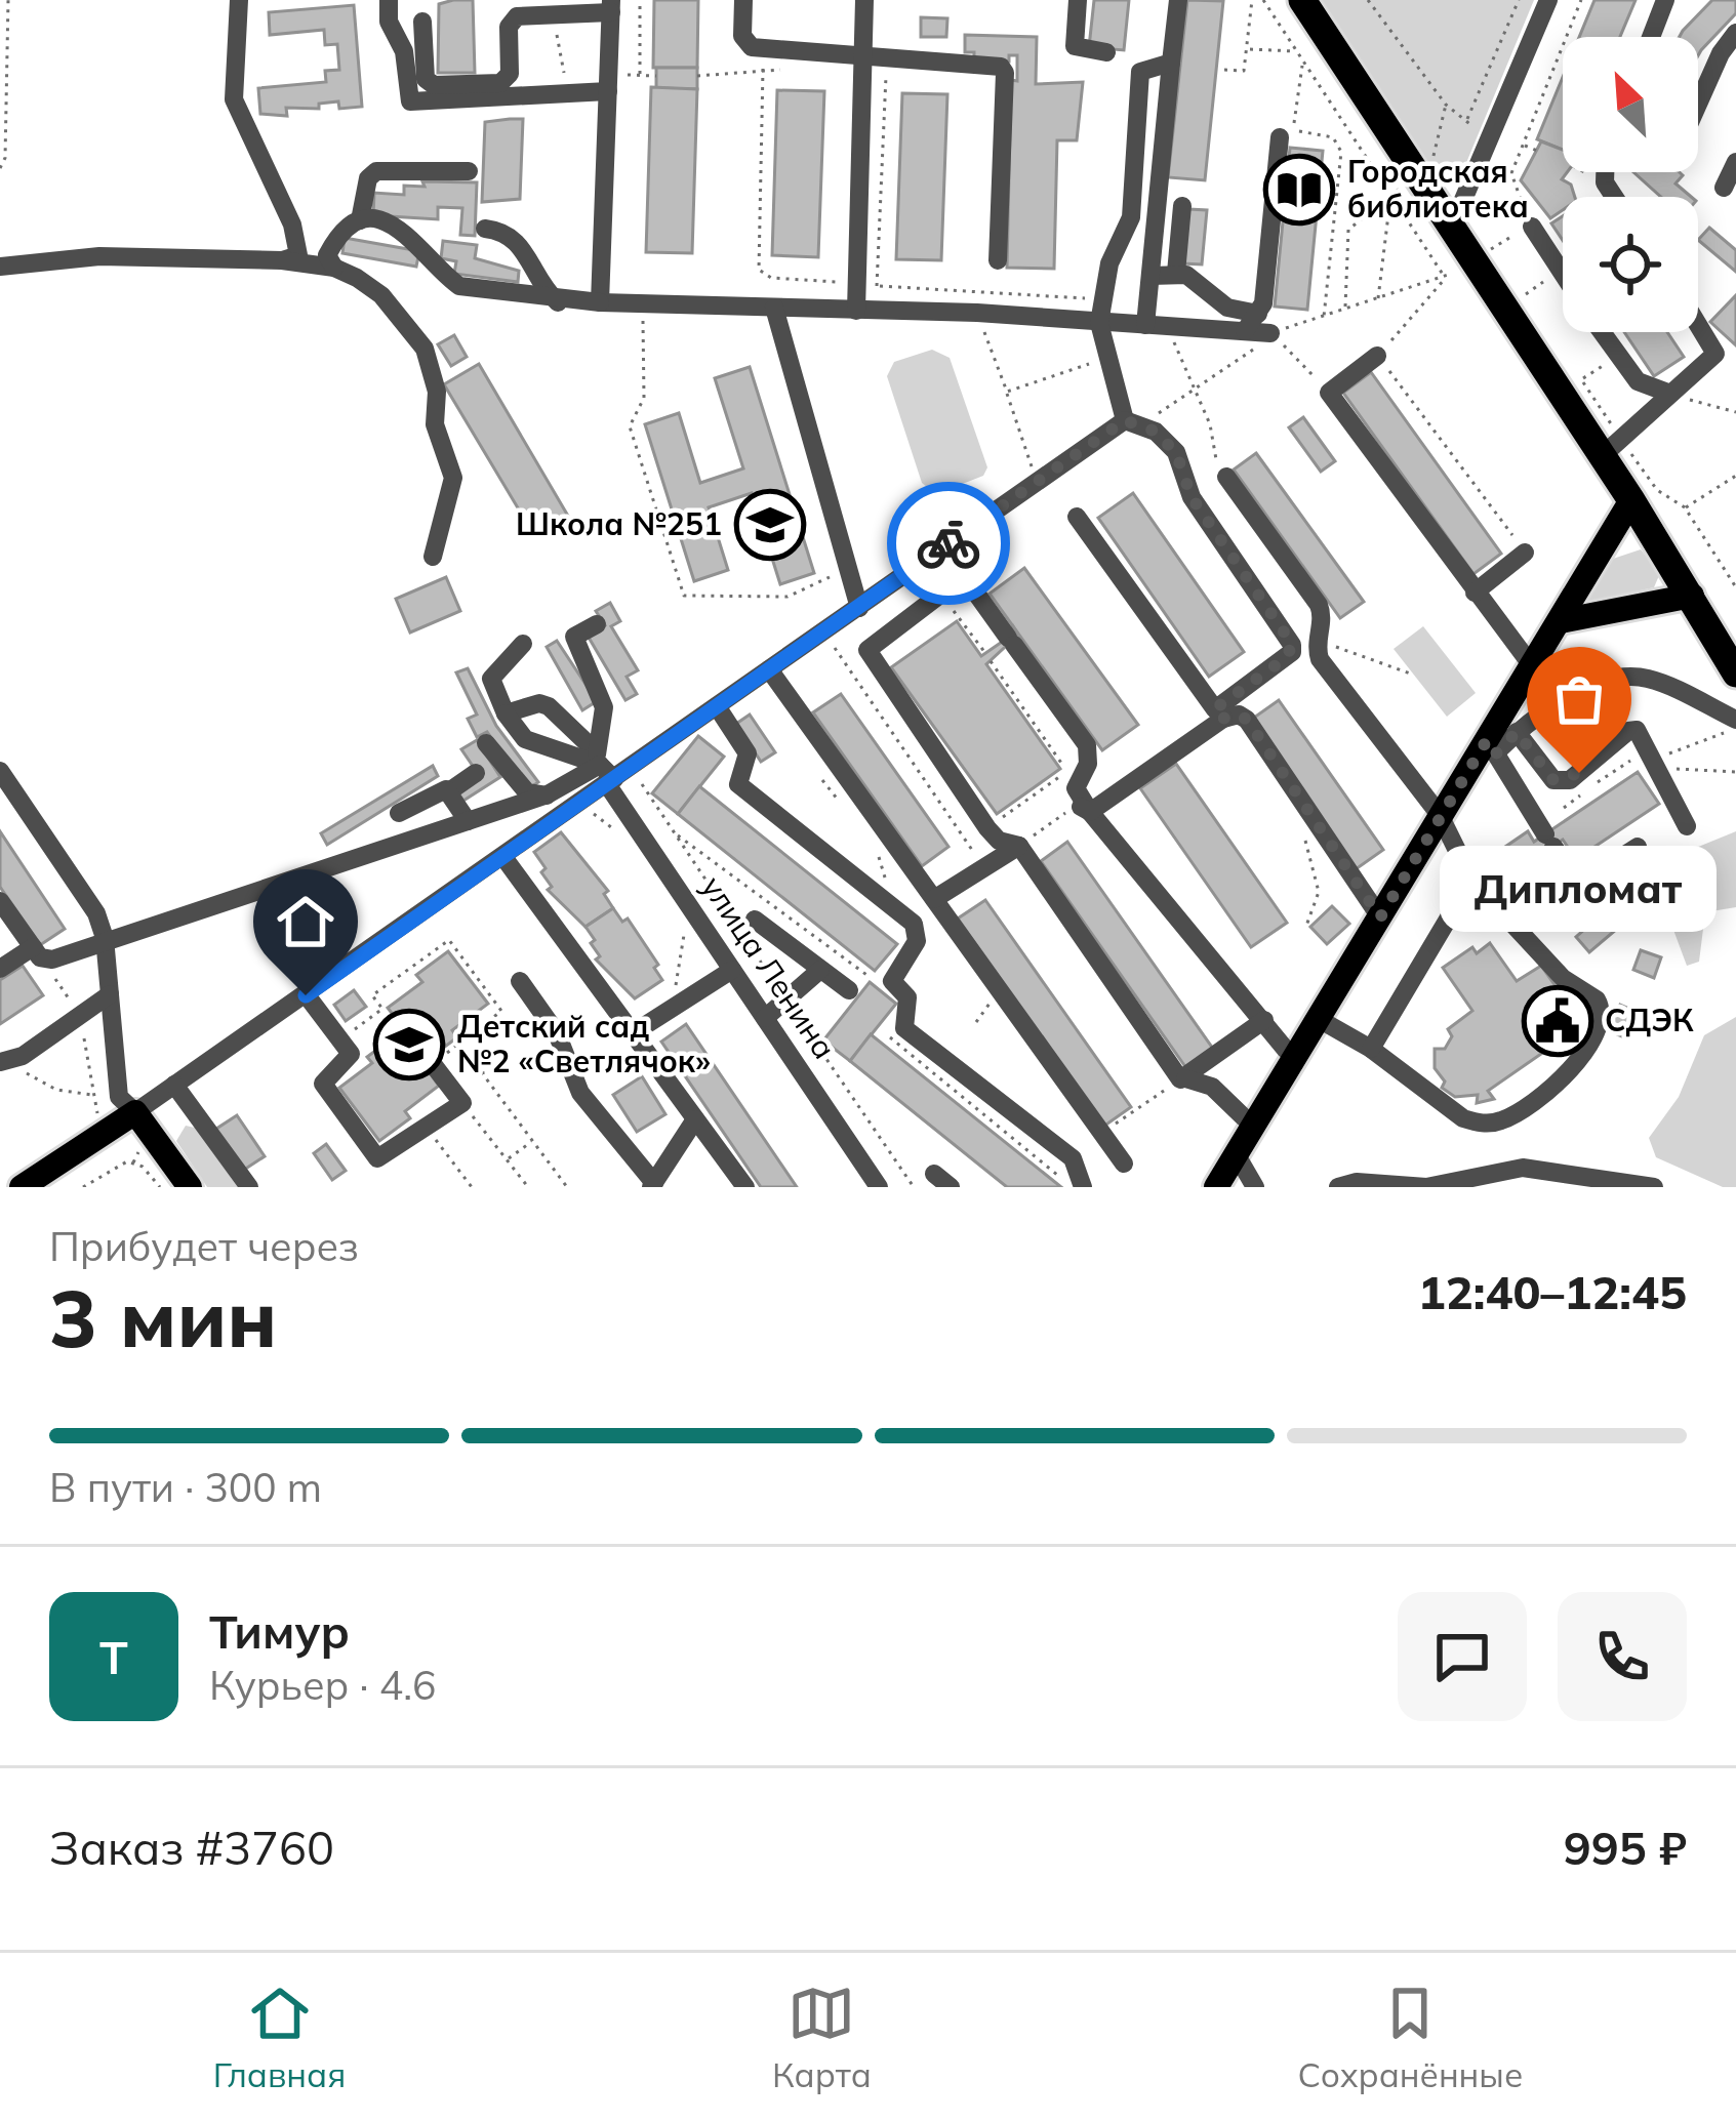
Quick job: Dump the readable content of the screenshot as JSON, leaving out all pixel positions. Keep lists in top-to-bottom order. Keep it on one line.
{"streets":{"street":["улица Ленина"]},"places":{"library":["Городская библиотека"],"school or university":["Школа №251","Детский сад №2 «Светлячок»"],"other":["Дипломат"],"public building":["СДЭК"]},"north":"top left","page":{"bubble":"Дипломат","heading":["3 мин","Прибудет через","12:40–12:45"],"panel":["Тимур","Курьер · 4.6","Заказ #3760","995 ₽"],"bar":"В пути · 300 m","round":"Т","tabs":["Главная","Карта","Сохранённые"]}}
